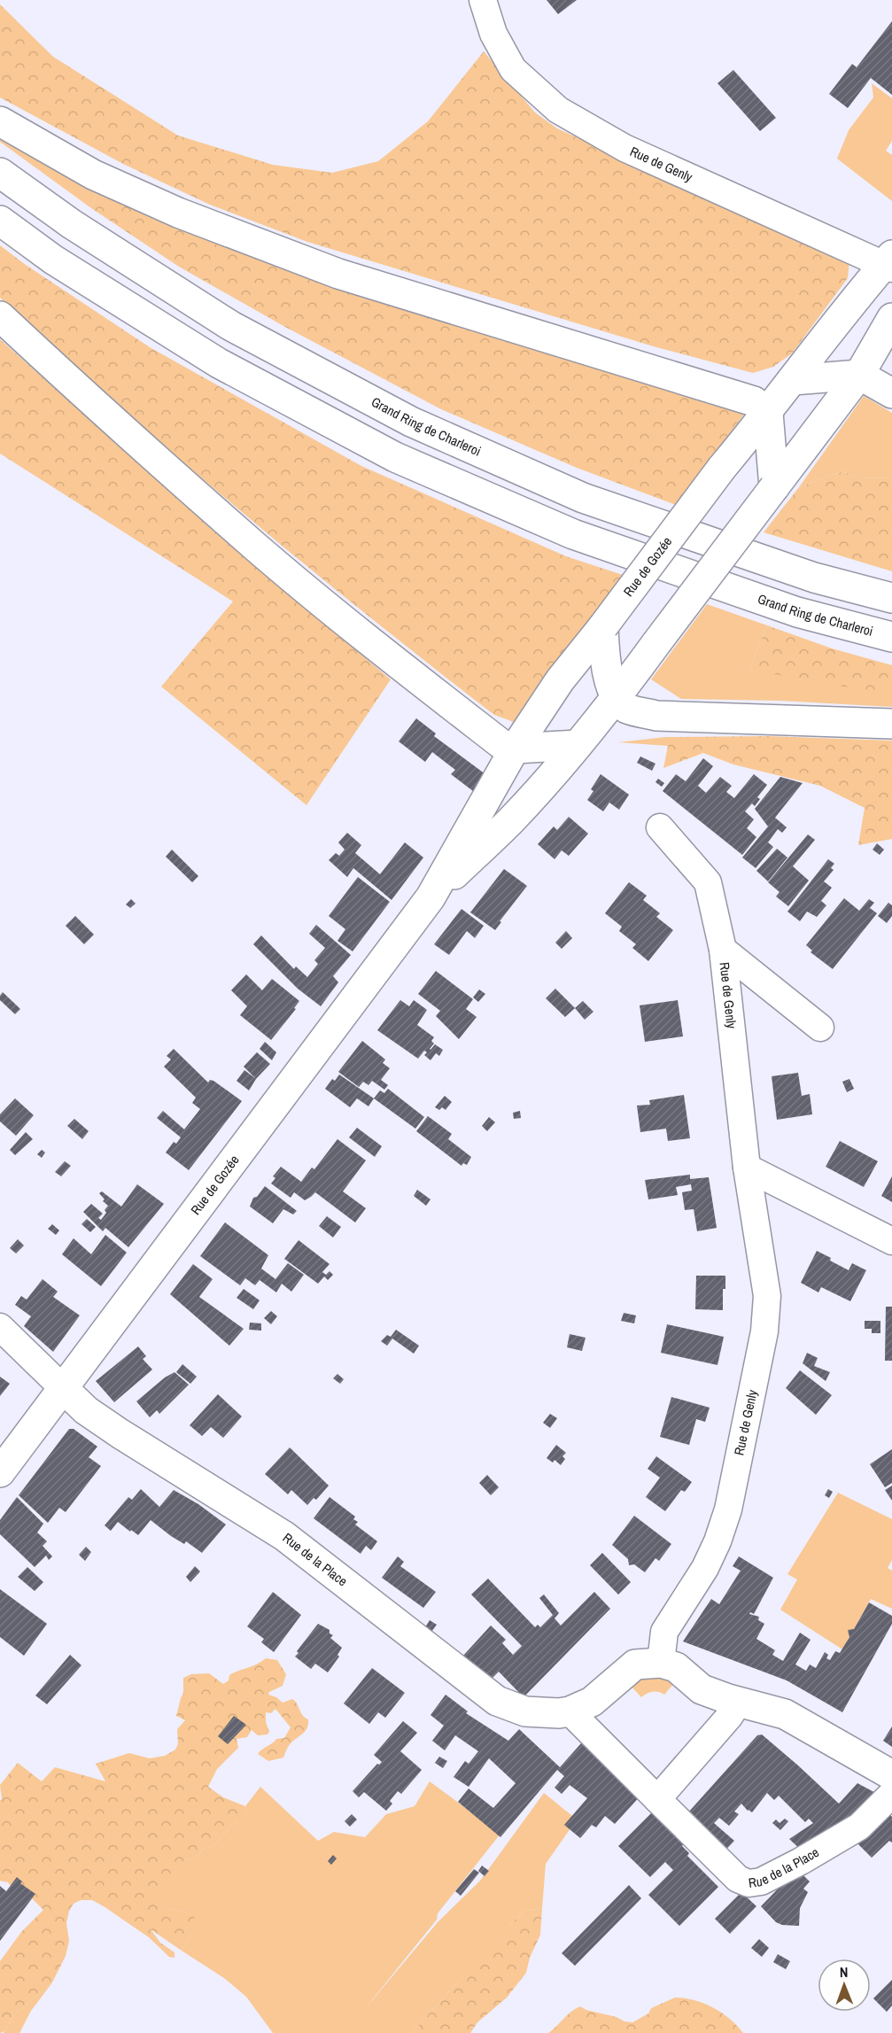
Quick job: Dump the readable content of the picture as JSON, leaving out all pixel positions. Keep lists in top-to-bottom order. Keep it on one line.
{"streets":{"main road":["Grand Ring de Charleroi","Rue de Gozée","Rue de la Place"],"street":["Rue de Genly"]},"crossings":[["Rue de Genly","Rue de Gozée"],["Rue de Genly","Rue de la Place"],["Rue de Gozée","Rue de la Place"]],"north":"top"}
